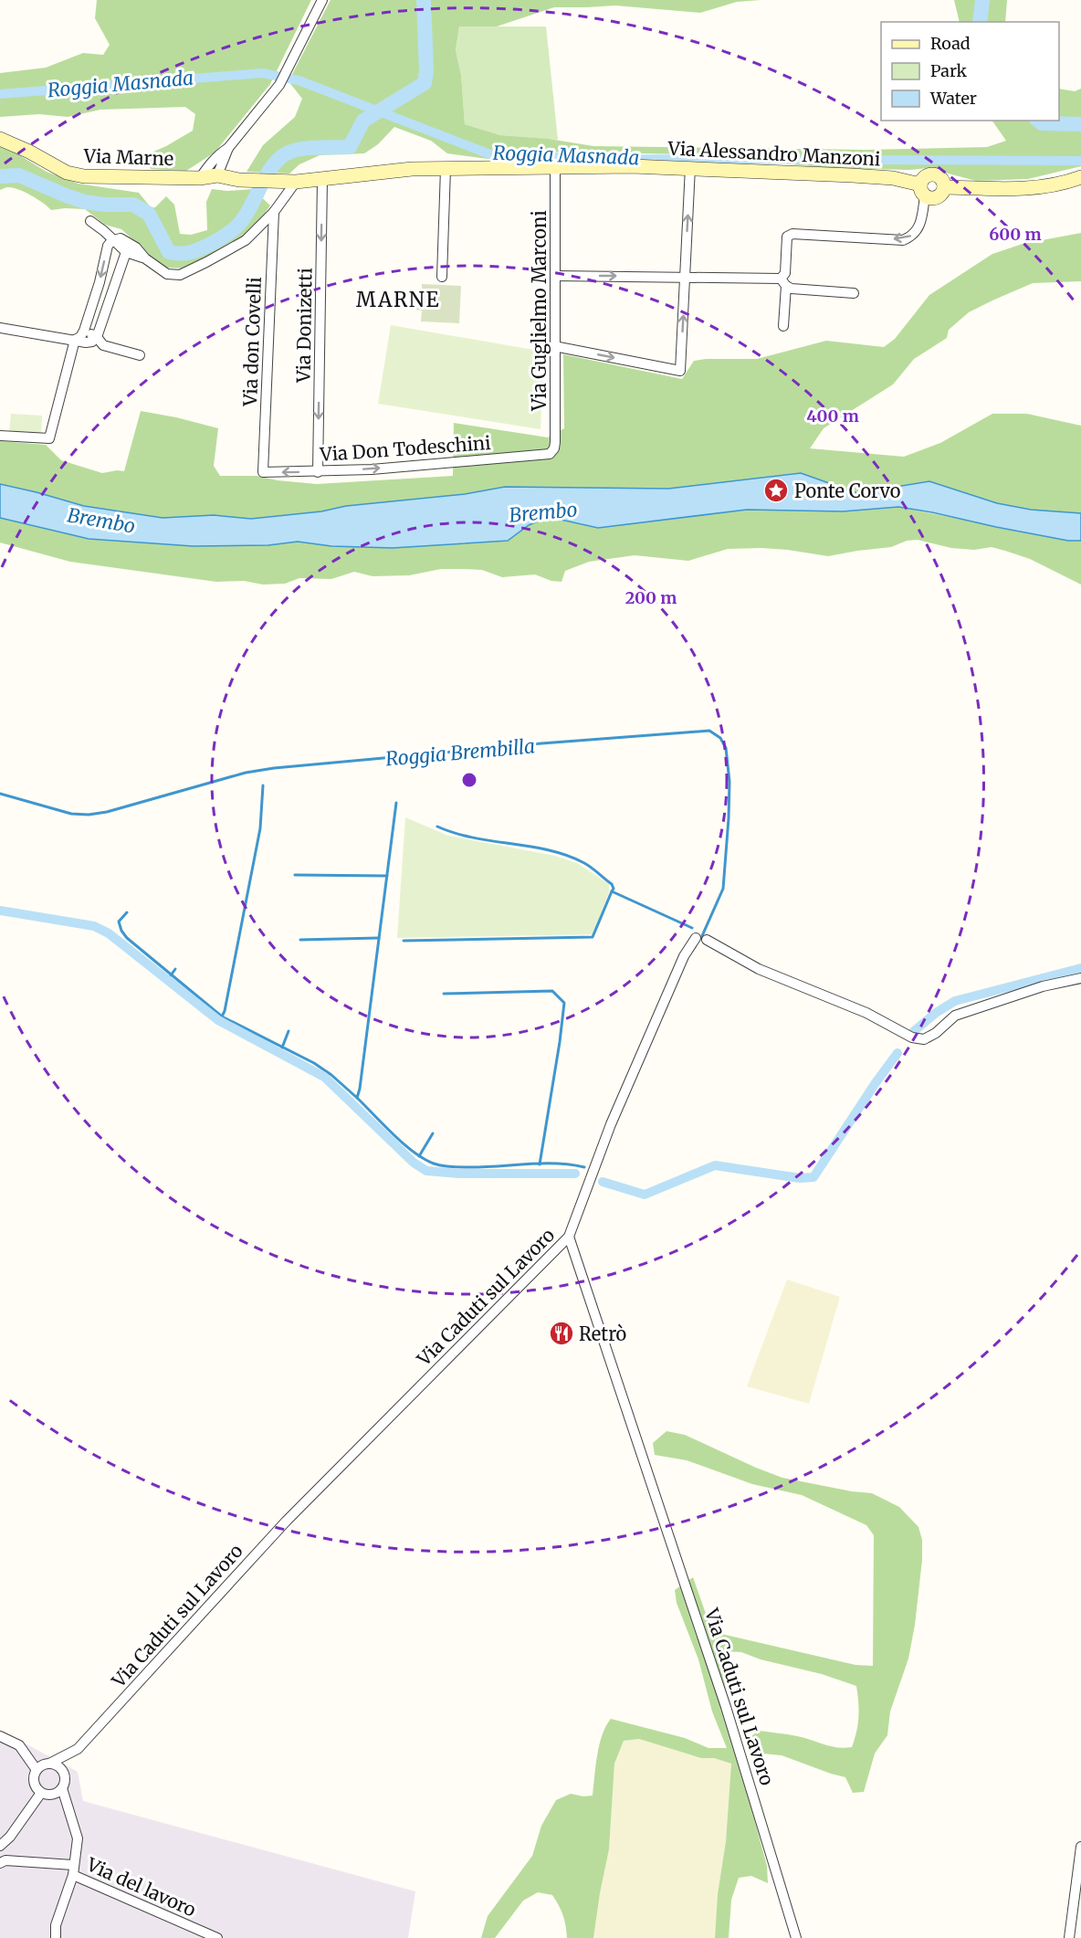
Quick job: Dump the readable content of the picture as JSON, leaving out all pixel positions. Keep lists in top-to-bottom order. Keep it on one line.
{"streets":{"street":["Via Alessandro Manzoni","Via Marne","Via Guglielmo Marconi","Via Donizetti","Via don Covelli","Via Don Todeschini","Via Caduti sul Lavoro","Via del lavoro"]},"crossings":[["Via Alessandro Manzoni","Via Marne"],["Via Alessandro Manzoni","Via Guglielmo Marconi"],["Via Alessandro Manzoni","Via Donizetti"],["Via Guglielmo Marconi","Via Don Todeschini"],["Via Donizetti","Via Don Todeschini"],["Via don Covelli","Via Don Todeschini"],["Via Caduti sul Lavoro","Via del lavoro"]],"one_way":["Via Donizetti"],"districts":["MARNE"],"water":["Roggia Masnada","Brembo","Roggia Brembilla"],"places":{"place":["Ponte Corvo"],"restaurant":["Retrò"]},"legend":["Road","Park","Water"],"rings":["600 m","400 m","200 m"]}
